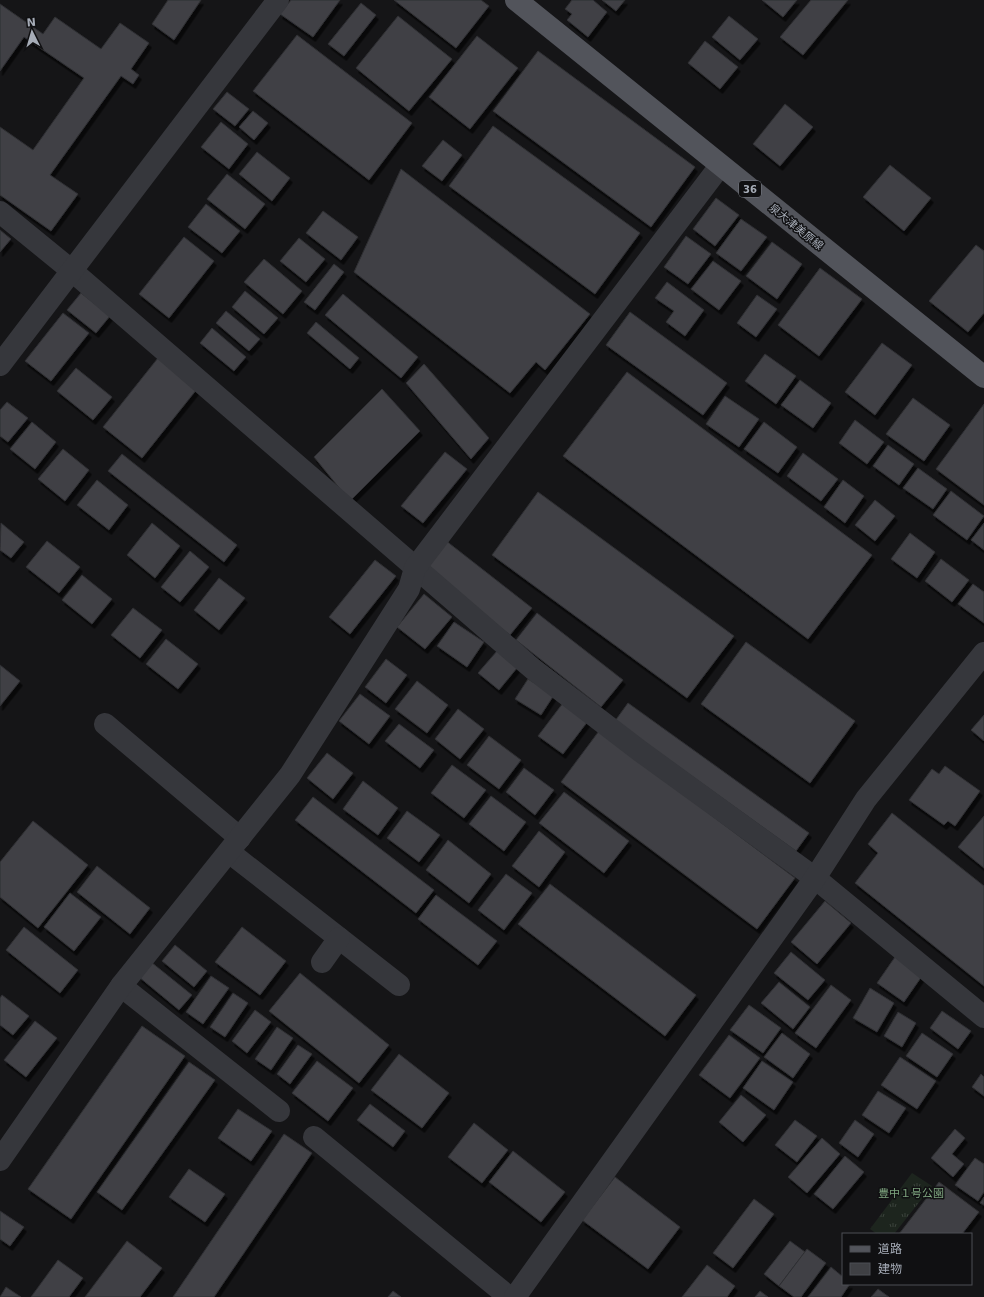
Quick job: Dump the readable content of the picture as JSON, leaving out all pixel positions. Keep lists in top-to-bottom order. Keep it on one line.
{"streets":{"main road":["36","泉大津美原線"]},"parks":["豊中１号公園"],"legend":["道路","建物"],"north":"top"}
